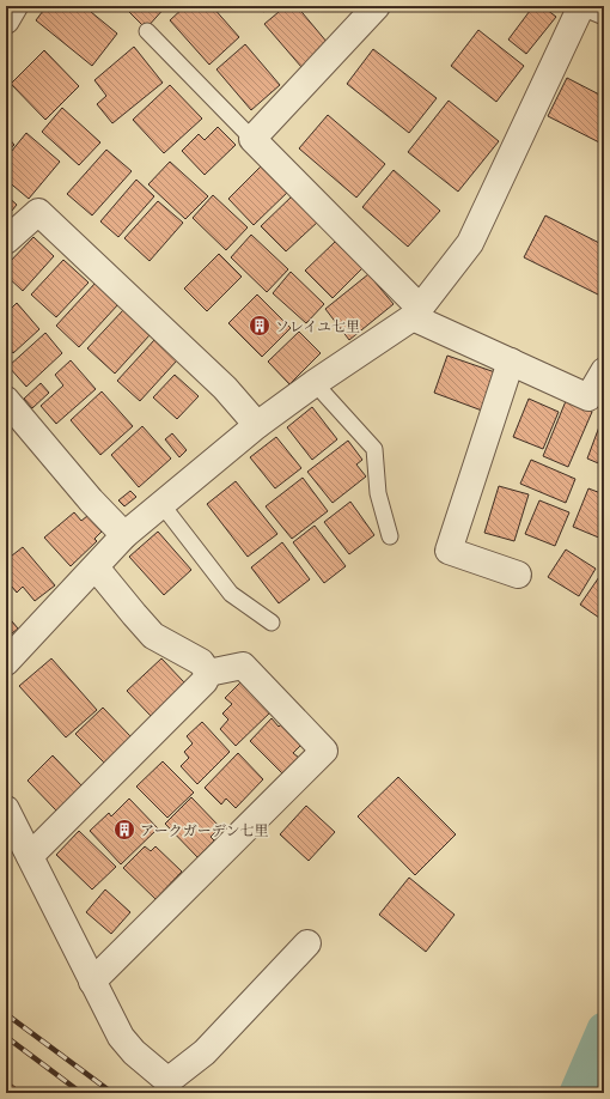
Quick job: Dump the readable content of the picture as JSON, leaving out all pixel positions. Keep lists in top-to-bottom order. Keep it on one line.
{"places":{"building":["ソレイユ七里","アークガーデン七里"]}}
